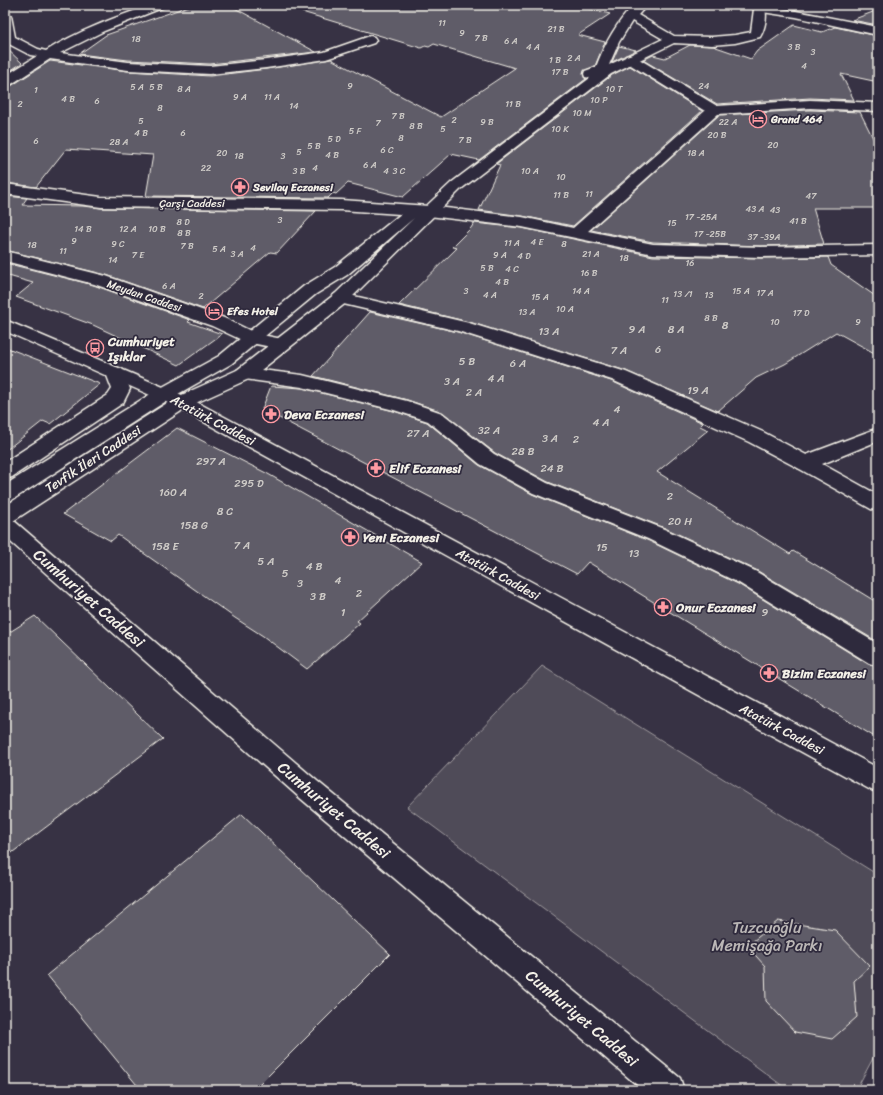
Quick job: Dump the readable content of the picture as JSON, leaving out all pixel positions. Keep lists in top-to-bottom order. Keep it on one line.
{"streets":{"street":["Çarşi Caddesi","Meydan Caddesi","Atatürk Caddesi","Tevfik İleri Caddesi","Cumhuriyet Caddesi"]},"crossings":[["Atatürk Caddesi","Tevfik İleri Caddesi"]],"parks":["Tuzcuoğlu Memişağa Parkı"],"places":{"hotel":["Grand 464","Efes Hotel"],"pharmacy":["Sevilay Eczanesi","Deva Eczanesi","Elif Eczanesi","Yeni Eczanesi","Onur Eczanesi","Bizim Eczanesi"],"bus stop":["Cumhuriyet Işıklar"]},"house_numbers":["11","21 B","9","7 B","18","6 A","4 A","3 B","3","2 A","1 B","4","17 B","9","24","5 A","5 B","8 A","10 T","1","9 A","11 A","4 B","10 P","6","2","11 B","14","8","10 M","7 B","2","5","9 B","22 A","7","8 B","5","10 K","5 F","4 B","6","20 B","8","5 D","7 B","6","28 A","20","5 B","6 C","5","20","18 A","4 B","18","3","6 A","22","4","3 B","4","3 C","10 A","10","11","11 B","47","43 A","43","17 -25A","3","41 B","8 D","15","14 B","12 A","10 B","8 B","17 -25B","37 -39A","9","4 E","11 A","9 C","8","18","7 B","4","5 A","11","3 A","21 A","7 E","9 A","4 D","18","14","16","5 B","4 C","16 B","4 B","6 A","3","14 A","15 A","17 A","13 /1","4 A","13","2","15 A","11","10 A","13 A","17 D","8 B","10","9","8","9 A","8 A","13 A","6","7 A","5 B","6 A","4 A","3 A","19 A","2 A","4","4 A","32 A","27 A","3 A","2","28 B","297 A","24 B","295 D","160 A","2","8 C","20 H","158 G","7 A","158 E","15","13","5 A","4 B","5","4","3","2","3 B","1","9"]}
